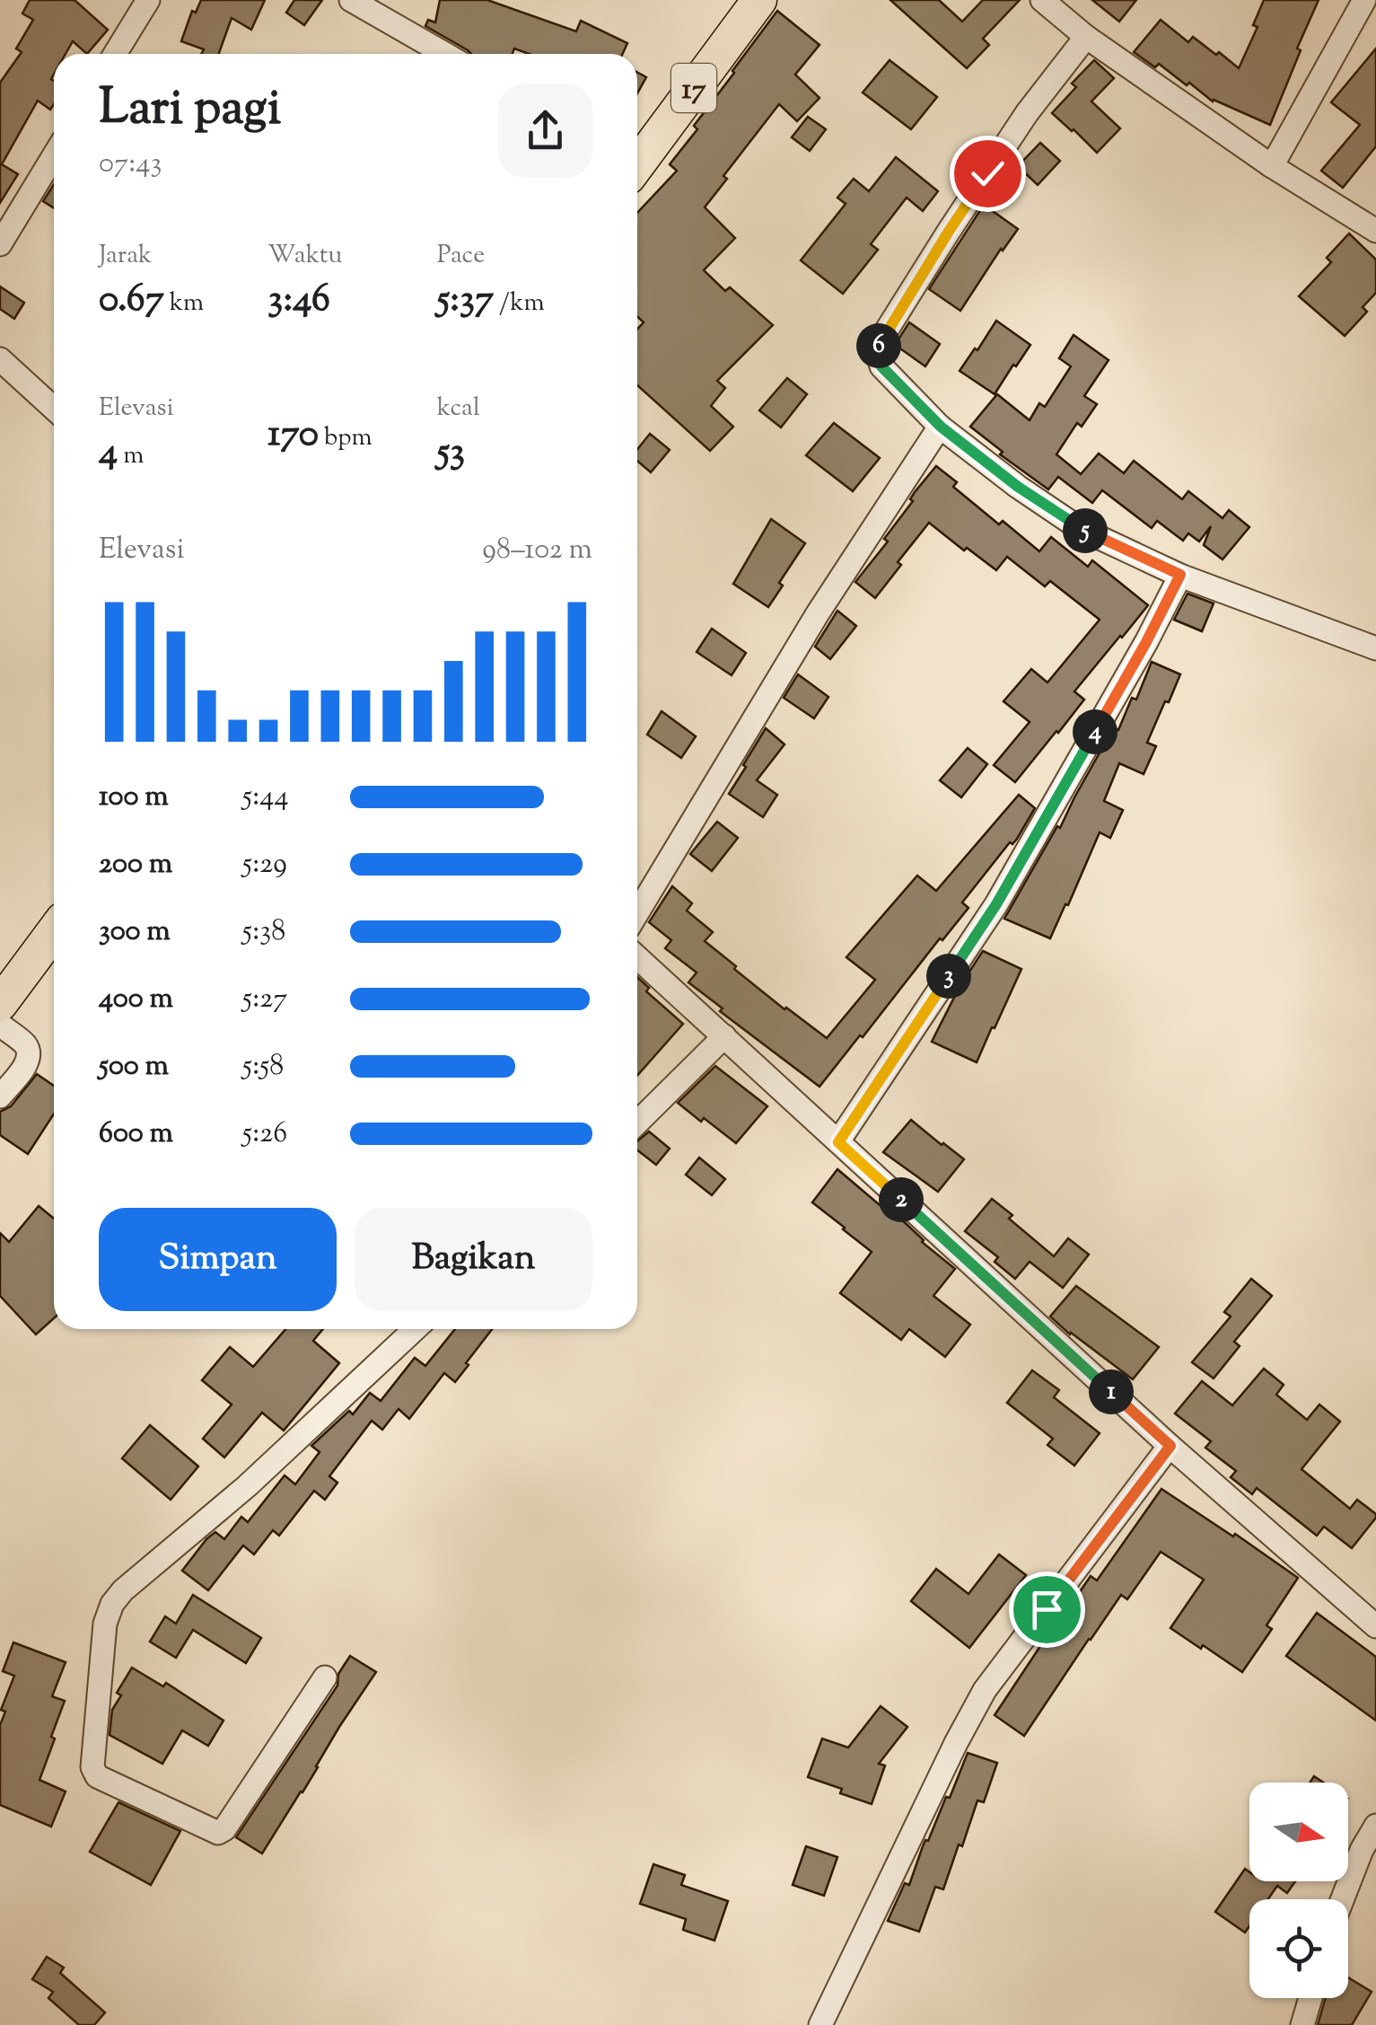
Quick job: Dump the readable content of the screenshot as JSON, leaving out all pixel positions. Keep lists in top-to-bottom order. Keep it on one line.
{"streets":{"highway":["17"]},"north":"right","page":{"heading":["Lari pagi","07:43"],"stats":[["Jarak","0.67 km"],["Waktu","3:46"],["Pace","5:37 /km"],["Elevasi","4 m"],["170 bpm"],["kcal","53"]],"pins":["6","5","4","3","2","1"],"chart":["Elevasi","98–102 m"],"list":[{"name":"100 m","note":"5:44"},{"name":"200 m","note":"5:29"},{"name":"300 m","note":"5:38"},{"name":"400 m","note":"5:27"},{"name":"500 m","note":"5:58"},{"name":"600 m","note":"5:26"}],"buttons":["Simpan","Bagikan"]}}
